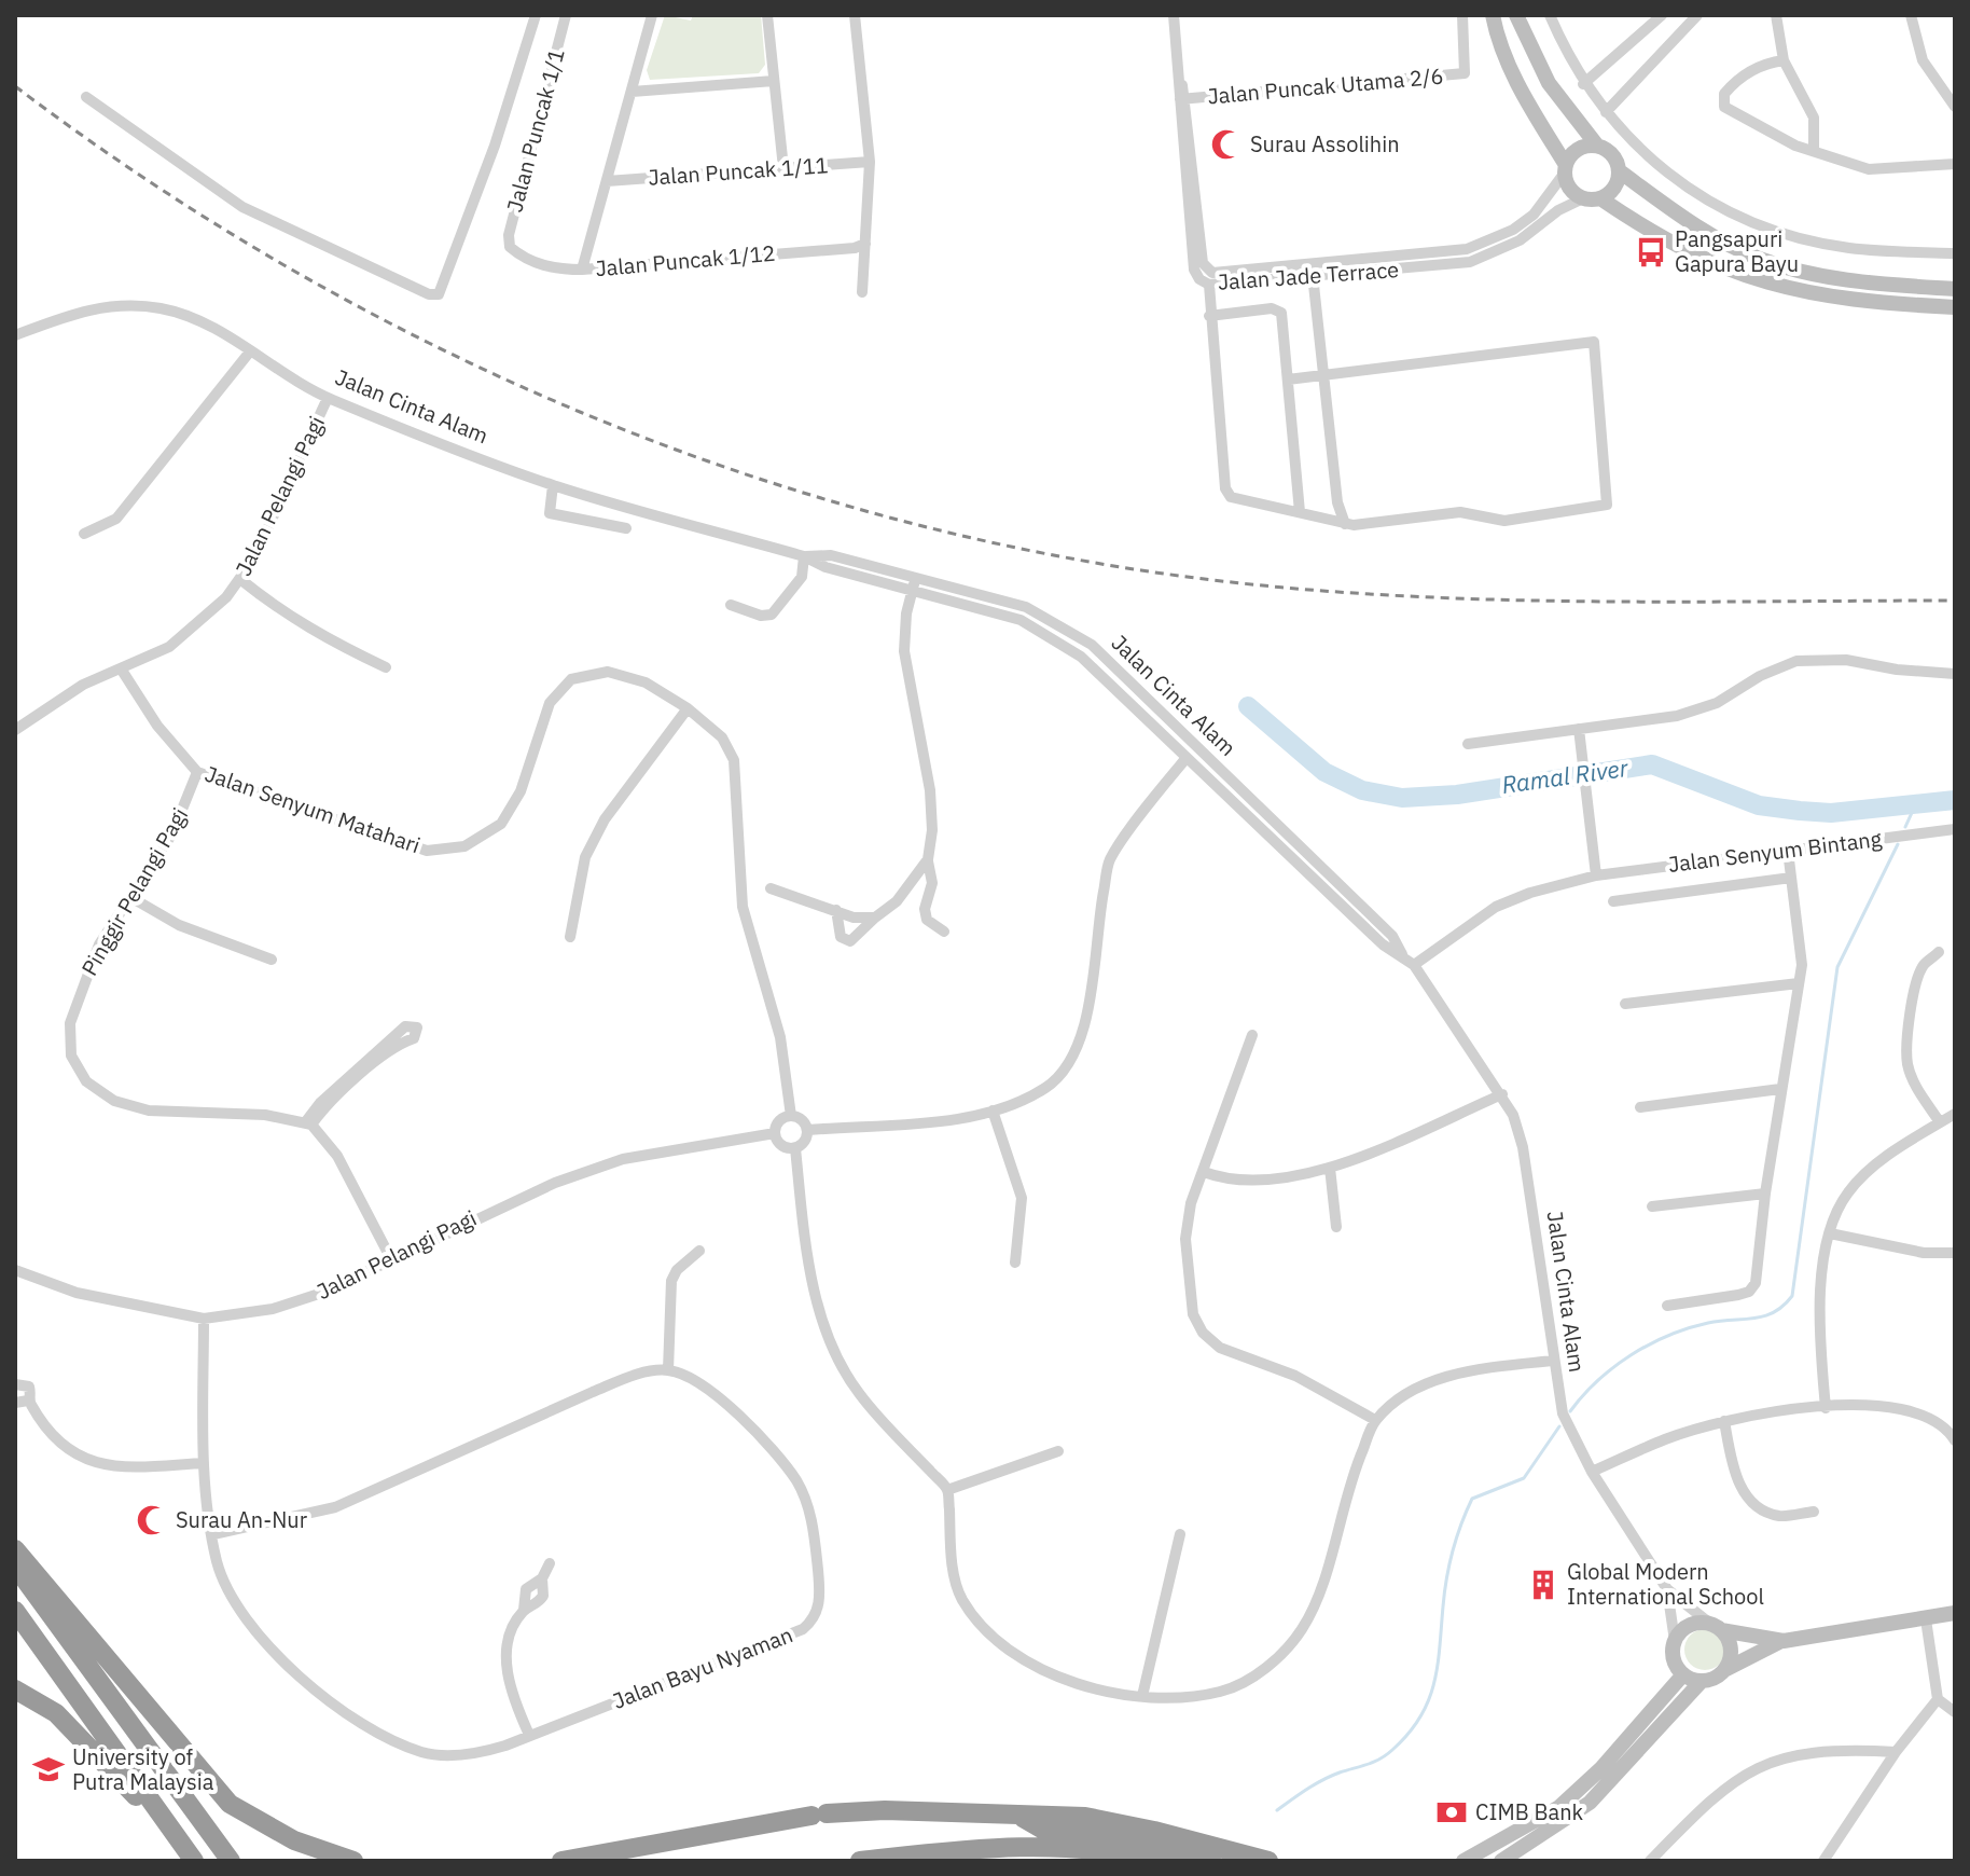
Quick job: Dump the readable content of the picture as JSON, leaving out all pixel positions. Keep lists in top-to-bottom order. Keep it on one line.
{"streets":{"street":["Jalan Puncak Utama 2/6","Jalan Puncak 1/1","Jalan Puncak 1/11","Jalan Puncak 1/12","Jalan Jade Terrace","Jalan Cinta Alam","Jalan Pelangi Pagi","Jalan Senyum Matahari","Jalan Senyum Bintang","Pinggir Pelangi Pagi","Jalan Bayu Nyaman"]},"crossings":[["Jalan Puncak Utama 2/6","Jalan Jade Terrace"],["Jalan Puncak 1/1","Jalan Puncak 1/12"],["Jalan Cinta Alam","Jalan Pelangi Pagi"],["Jalan Cinta Alam","Jalan Senyum Bintang"],["Jalan Pelangi Pagi","Jalan Senyum Matahari"],["Jalan Pelangi Pagi","Jalan Bayu Nyaman"],["Jalan Senyum Matahari","Pinggir Pelangi Pagi"]],"water":["Ramal River"],"places":{"mosque":["Surau Assolihin","Surau An-Nur"],"bus stop":["Pangsapuri Gapura Bayu"],"building":["Global Modern International School"],"school or university":["University of Putra Malaysia"],"bank":["CIMB Bank"]}}
